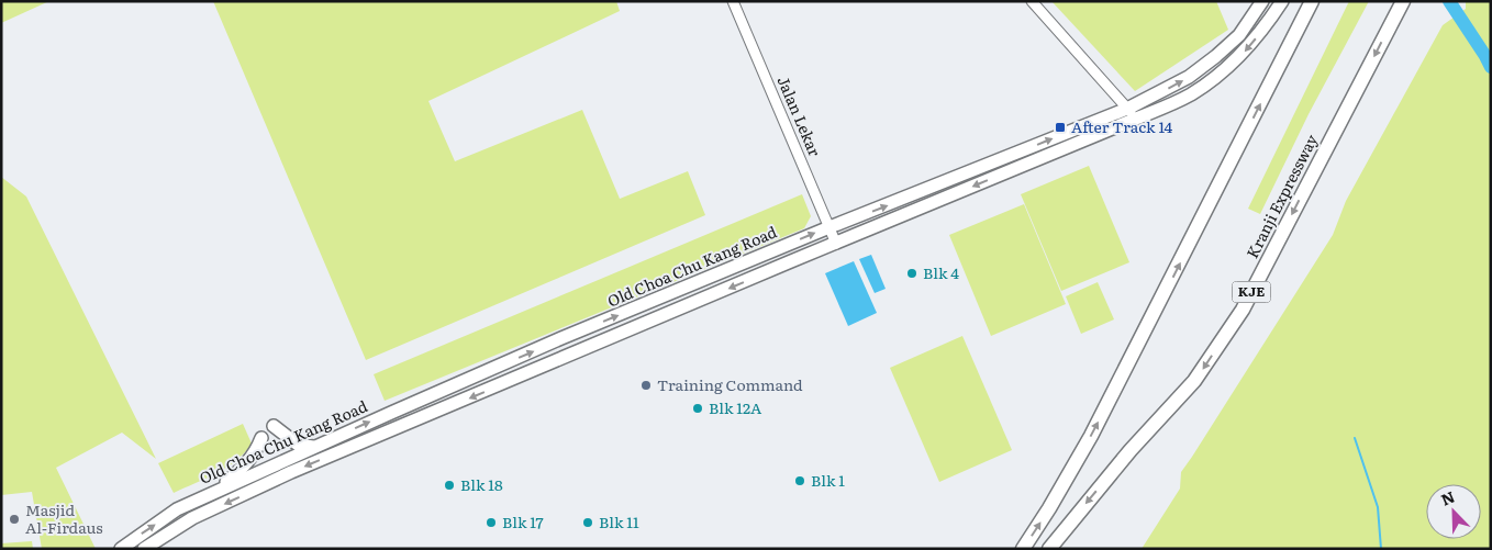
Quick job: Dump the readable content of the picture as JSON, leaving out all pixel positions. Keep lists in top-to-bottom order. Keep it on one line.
{"streets":{"highway":["Kranji Expressway","KJE"],"main road":["Old Choa Chu Kang Road"],"street":["Jalan Lekar"]},"crossings":[["Jalan Lekar","Old Choa Chu Kang Road"]],"places":{"transit":["After Track 14"],"other":["Blk 4","Training Command","Blk 12A","Blk 1","Blk 18","Masjid Al-Firdaus","Blk 17","Blk 11"]},"north":"top left"}
